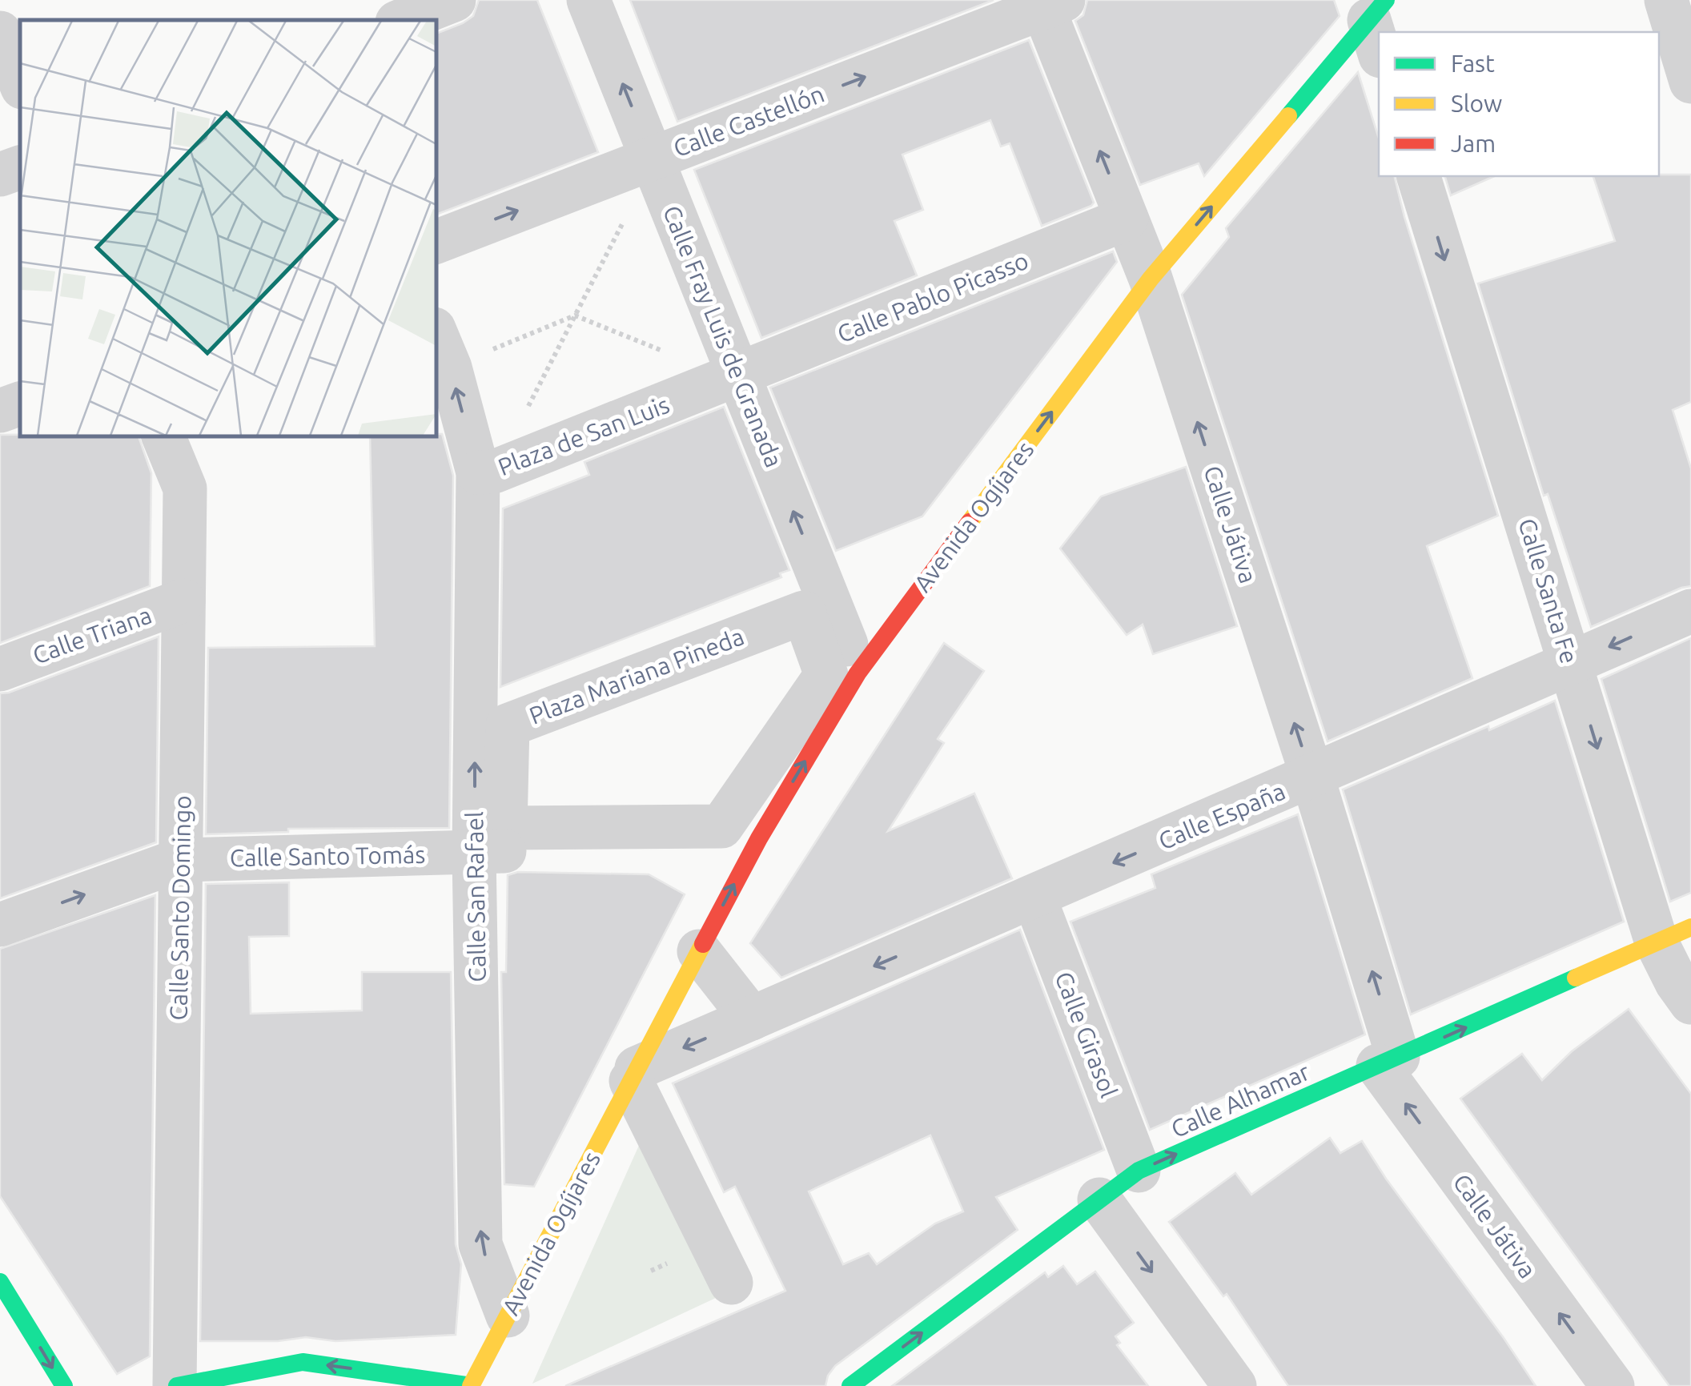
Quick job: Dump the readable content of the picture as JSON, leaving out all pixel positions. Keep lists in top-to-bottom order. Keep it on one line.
{"streets":{"street":["Calle Castellón","Calle Pablo Picasso","Calle Fray Luis de Granada","Plaza de San Luis","Avenida Ogíjares","Calle Játiva","Calle Santa Fe","Calle Triana","Plaza Mariana Pineda","Calle España","Calle Santo Tomás","Calle San Rafael","Calle Santo Domingo","Calle Girasol","Calle Alhamar"]},"crossings":[["Calle Castellón","Calle Fray Luis de Granada"],["Calle Castellón","Calle Játiva"],["Calle Pablo Picasso","Calle Fray Luis de Granada"],["Calle Pablo Picasso","Plaza de San Luis"],["Calle Pablo Picasso","Calle Játiva"],["Calle Fray Luis de Granada","Plaza de San Luis"],["Calle Fray Luis de Granada","Avenida Ogíjares"],["Calle Fray Luis de Granada","Plaza Mariana Pineda"],["Plaza de San Luis","Calle San Rafael"],["Avenida Ogíjares","Calle Játiva"],["Avenida Ogíjares","Calle España"],["Avenida Ogíjares","Calle San Rafael"],["Calle Játiva","Calle España"],["Calle Játiva","Calle Alhamar"],["Calle Santa Fe","Calle España"],["Calle Santa Fe","Calle Alhamar"],["Calle Triana","Calle Santo Domingo"],["Plaza Mariana Pineda","Calle San Rafael"],["Calle España","Calle Girasol"],["Calle Santo Tomás","Calle San Rafael"],["Calle Santo Tomás","Calle Santo Domingo"],["Calle Girasol","Calle Alhamar"]],"one_way":["Calle Castellón","Calle Fray Luis de Granada","Avenida Ogíjares","Calle Játiva","Calle Santa Fe","Calle España","Calle Santo Tomás","Calle Alhamar"],"legend":["Fast","Slow","Jam"]}
